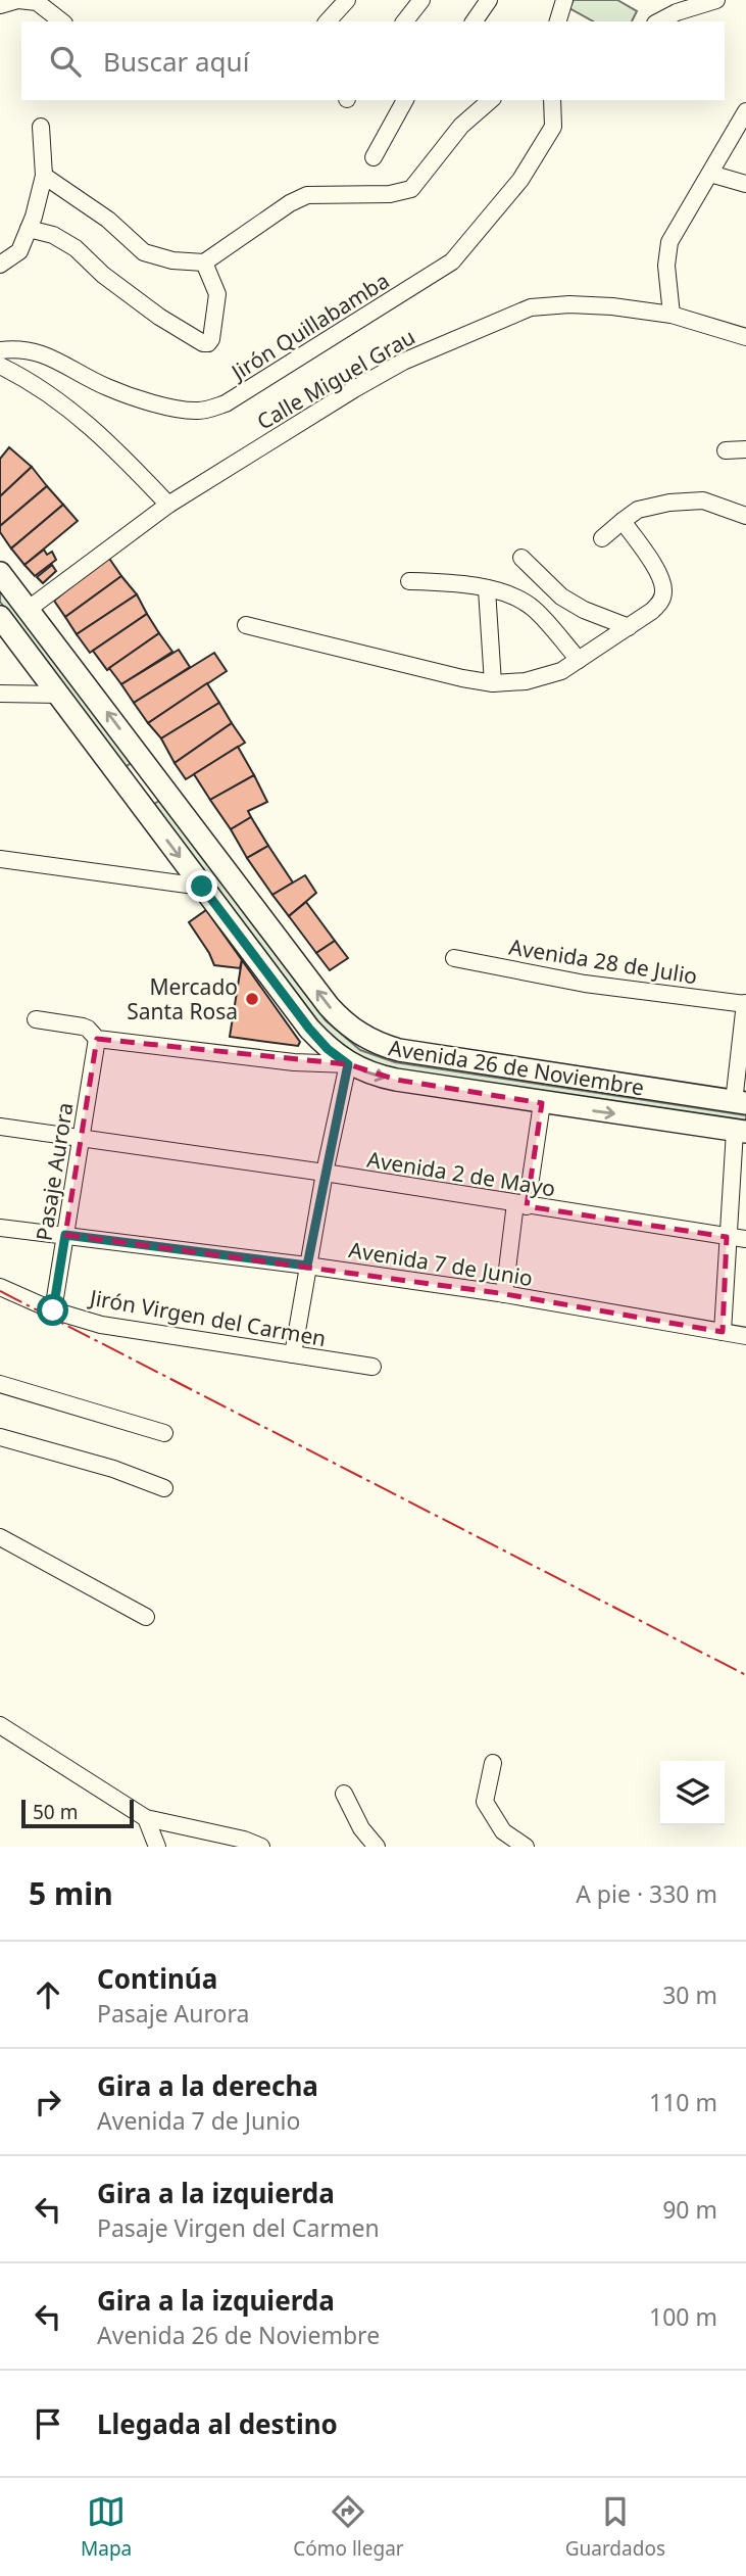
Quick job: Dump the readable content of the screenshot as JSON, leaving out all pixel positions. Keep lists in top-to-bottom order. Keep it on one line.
{"streets":{"main road":["Avenida 26 de Noviembre"],"street":["Jirón Quillabamba","Calle Miguel Grau","Avenida 28 de Julio","Pasaje Aurora","Avenida 2 de Mayo","Avenida 7 de Junio","Jirón Virgen del Carmen"]},"crossings":[["Calle Miguel Grau","Avenida 26 de Noviembre"],["Pasaje Aurora","Avenida 2 de Mayo"],["Pasaje Aurora","Avenida 7 de Junio"],["Pasaje Aurora","Jirón Virgen del Carmen"]],"places":["Mercado Santa Rosa"],"scale_bar":"50 m","page":{"search":"Buscar aquí","scale":"50 m","heading":["5 min","A pie · 330 m"],"list":[["Continúa","Pasaje Aurora","30 m"],["Gira a la derecha","Avenida 7 de Junio","110 m"],["Gira a la izquierda","Pasaje Virgen del Carmen","90 m"],["Gira a la izquierda","Avenida 26 de Noviembre","100 m"],"Llegada al destino"],"nav":["Mapa","Cómo llegar","Guardados"]}}
